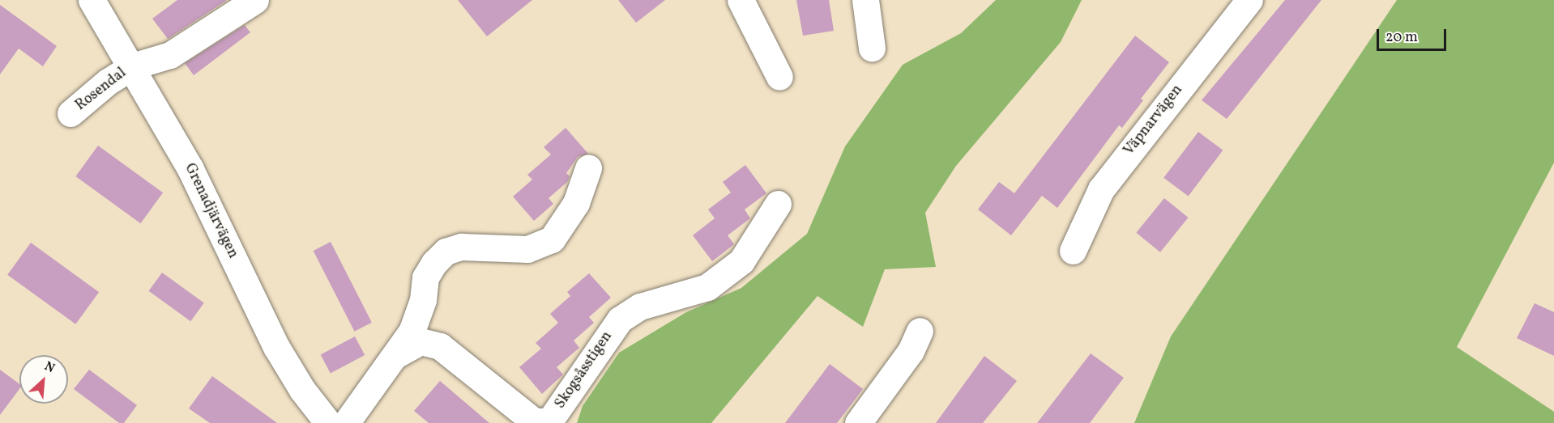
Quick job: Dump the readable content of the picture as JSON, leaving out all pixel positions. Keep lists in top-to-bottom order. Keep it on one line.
{"streets":{"street":["Rosendal","Väpnarvägen","Grenadjärvägen","Skogsåsstigen"]},"crossings":[["Rosendal","Grenadjärvägen"]],"scale_bar":"20 m","north":"top right"}
